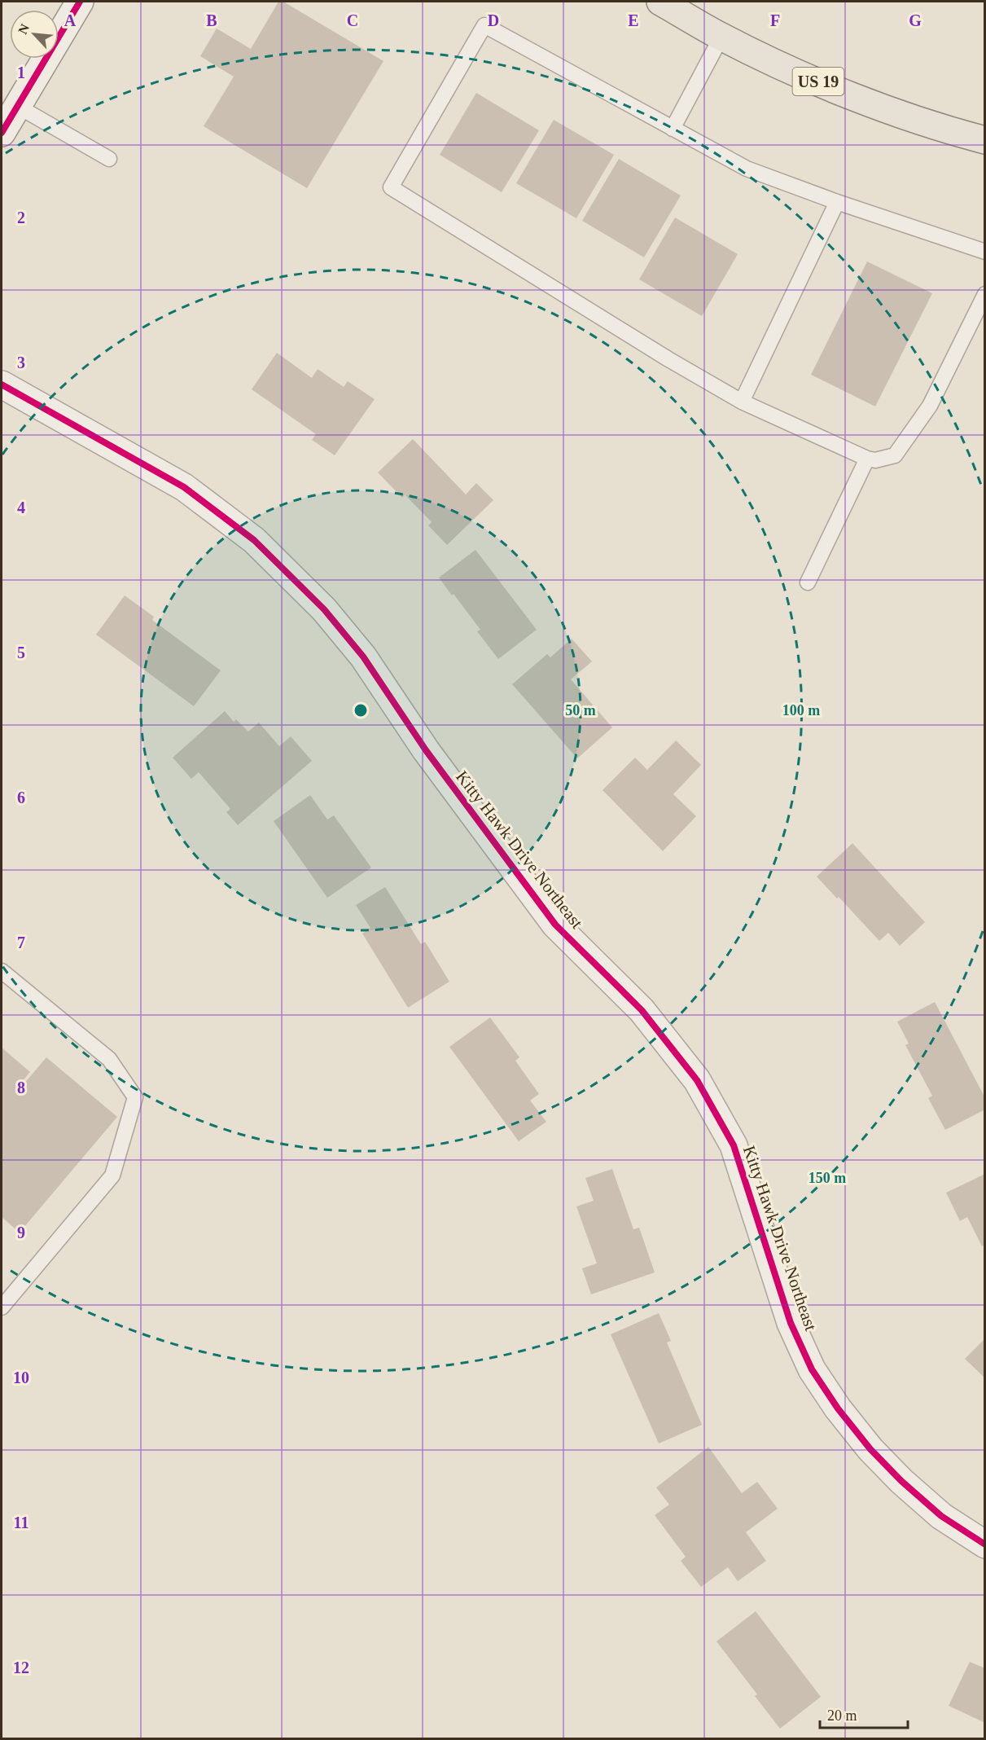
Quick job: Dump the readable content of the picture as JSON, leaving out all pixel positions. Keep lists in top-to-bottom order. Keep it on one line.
{"streets":{"main road":["US 19"],"street":["Kitty Hawk Drive Northeast"]},"scale_bar":"20 m","north":"top left","grid":{"columns":["A","B","C","D","E","F","G"],"rows":["1","2","3","4","5","6","7","8","9","10","11","12"]},"rings":["50 m","100 m","150 m"]}
